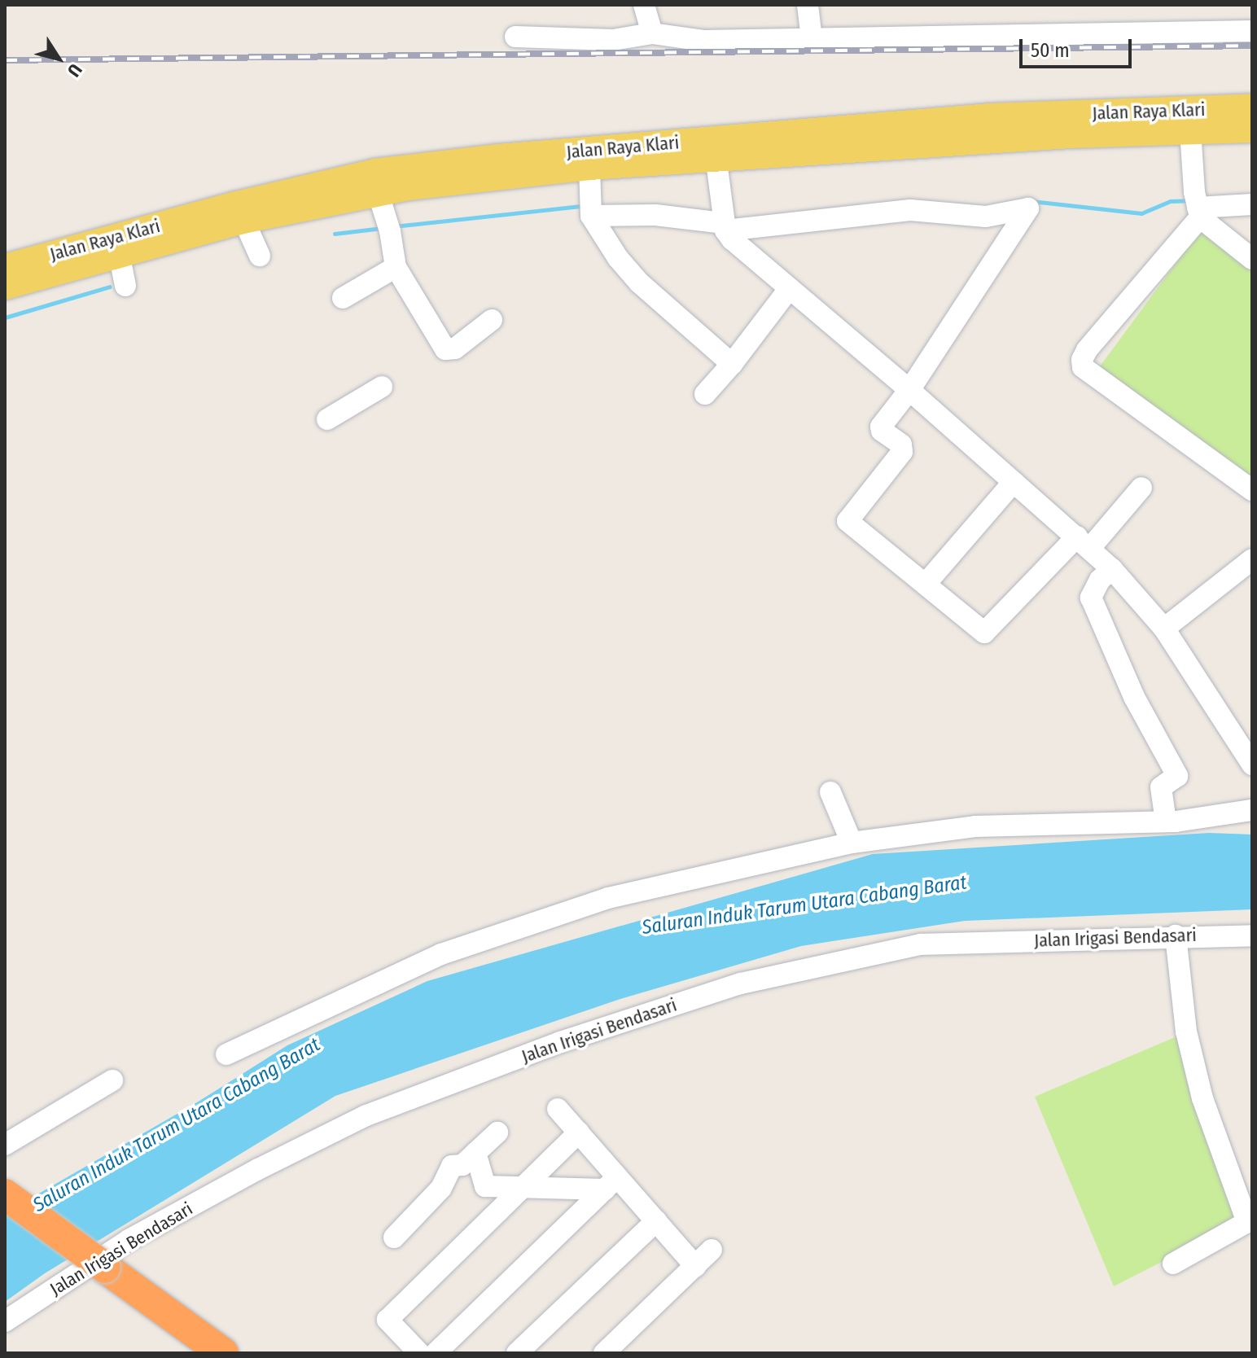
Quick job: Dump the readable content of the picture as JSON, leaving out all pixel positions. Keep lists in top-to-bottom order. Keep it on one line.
{"streets":{"main road":["Jalan Raya Klari"],"street":["Jalan Irigasi Bendasari"]},"water":["Saluran Induk Tarum Utara Cabang Barat"],"scale_bar":"50 m","north":"bottom right"}
